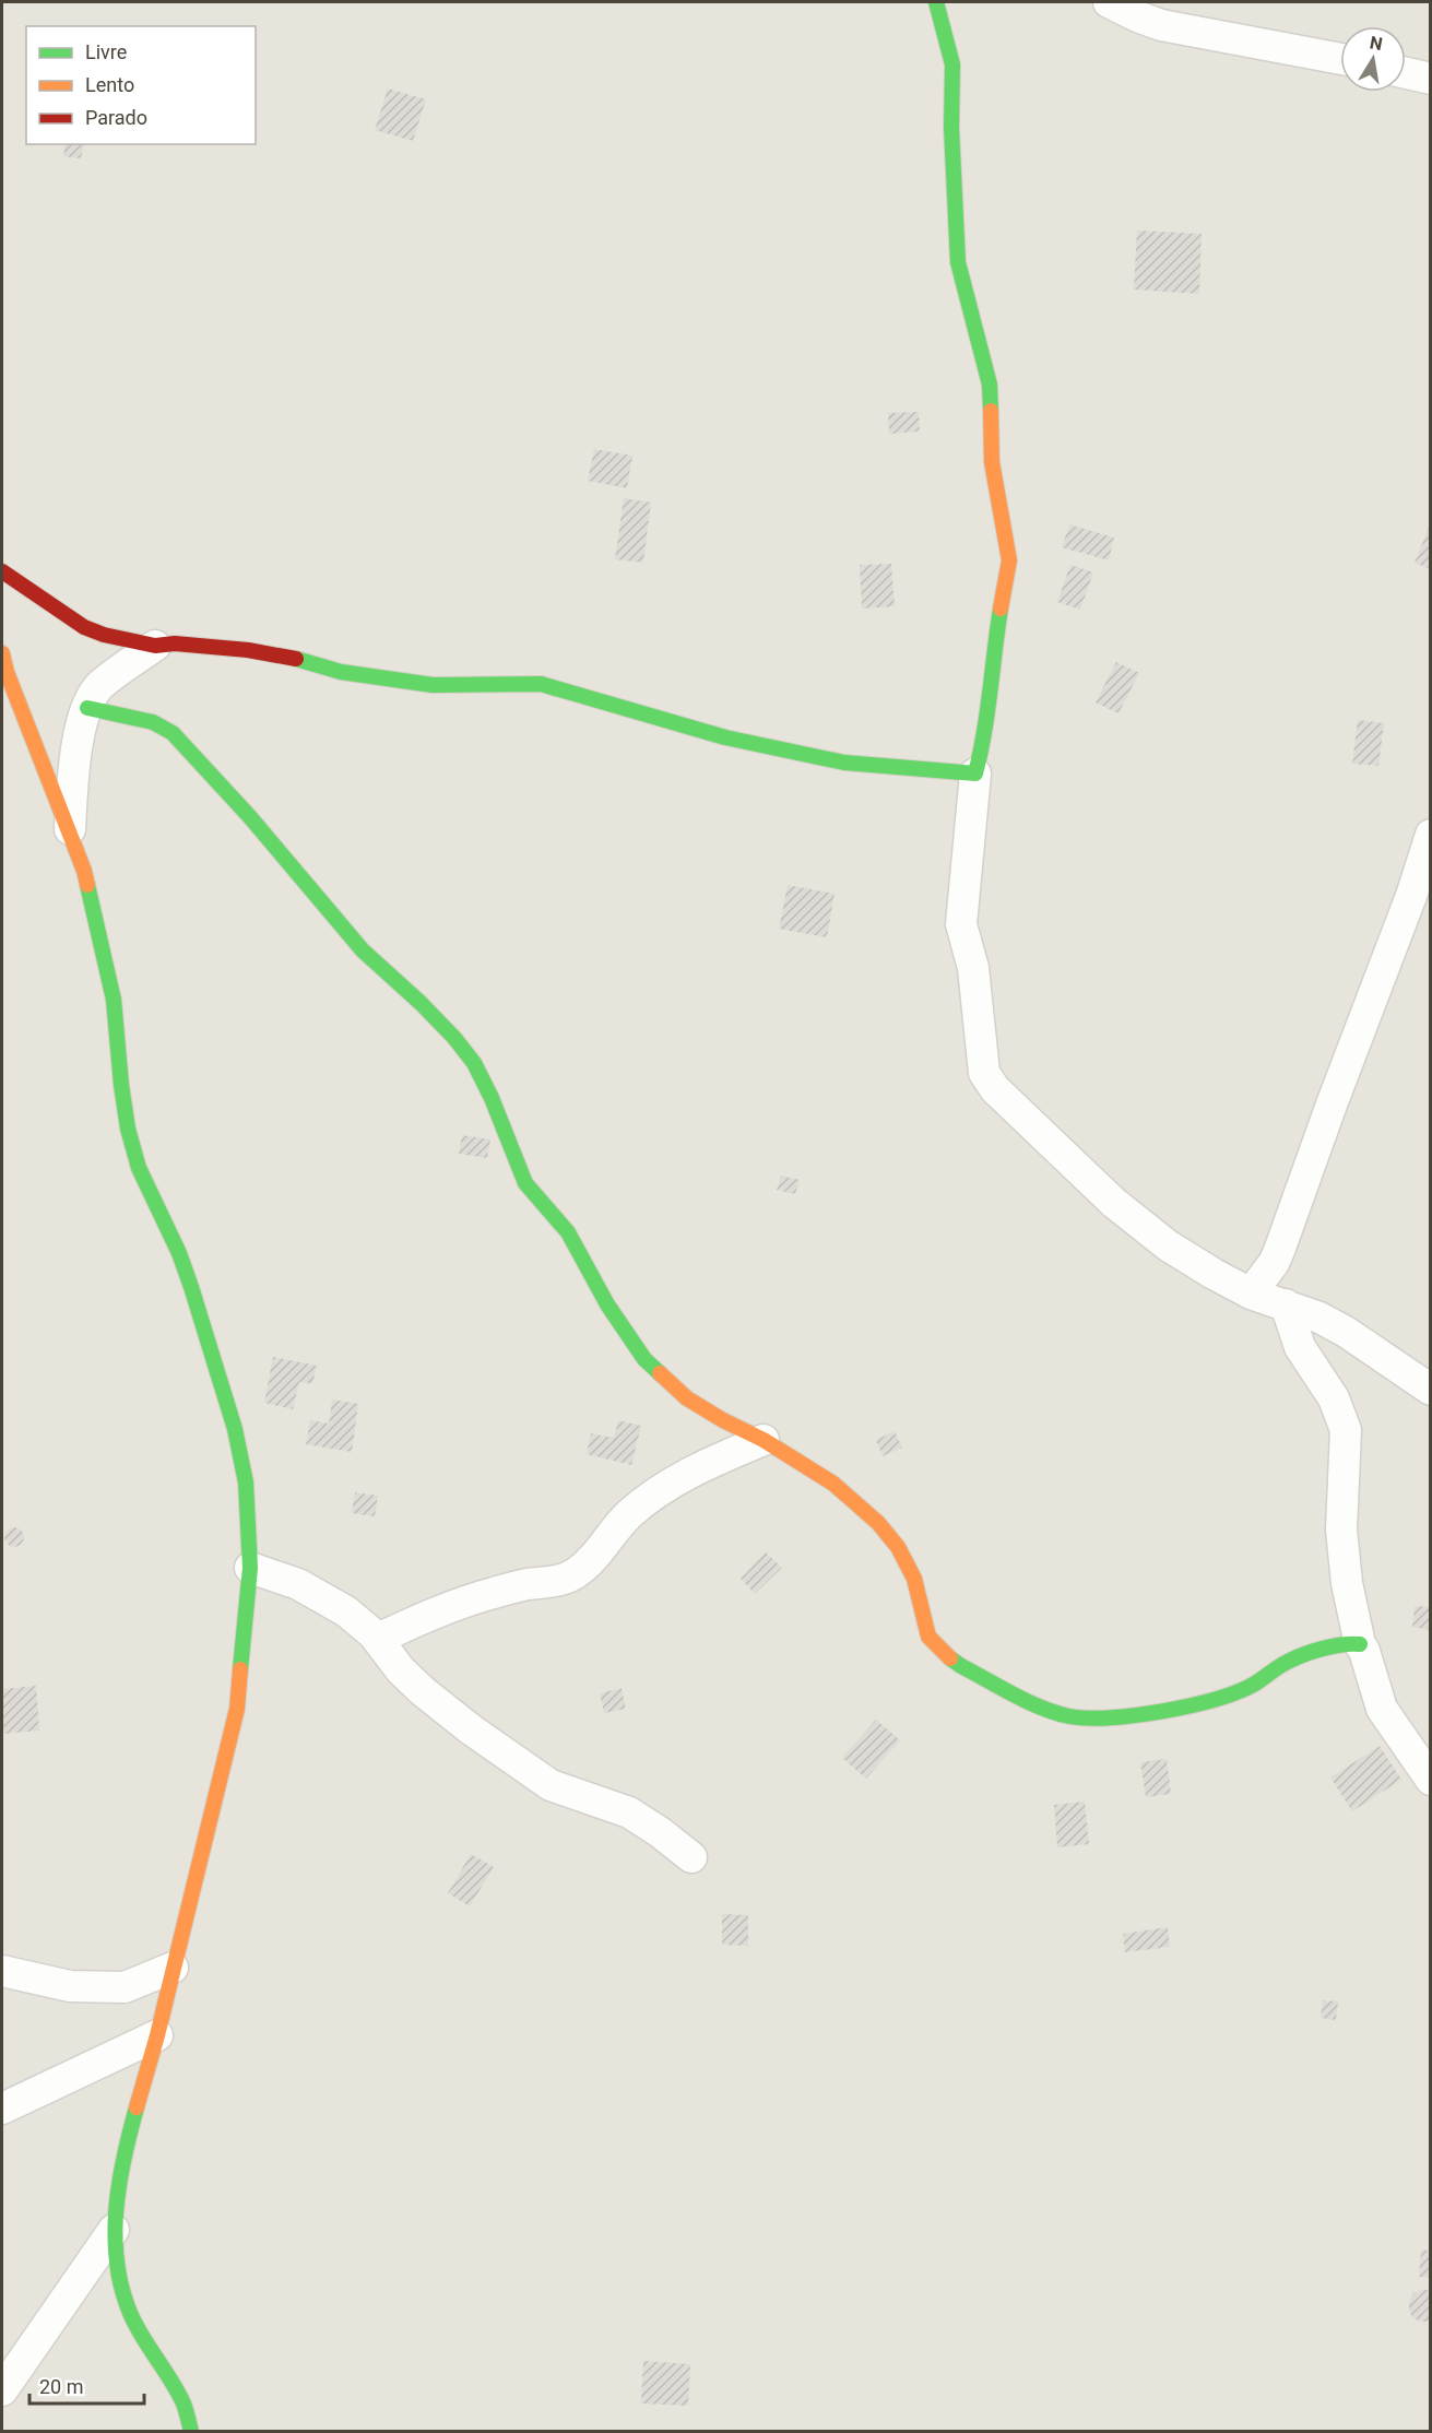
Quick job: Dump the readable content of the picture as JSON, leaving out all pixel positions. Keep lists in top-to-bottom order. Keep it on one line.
{"legend":["Livre","Lento","Parado"],"scale_bar":"20 m","north":"top"}
